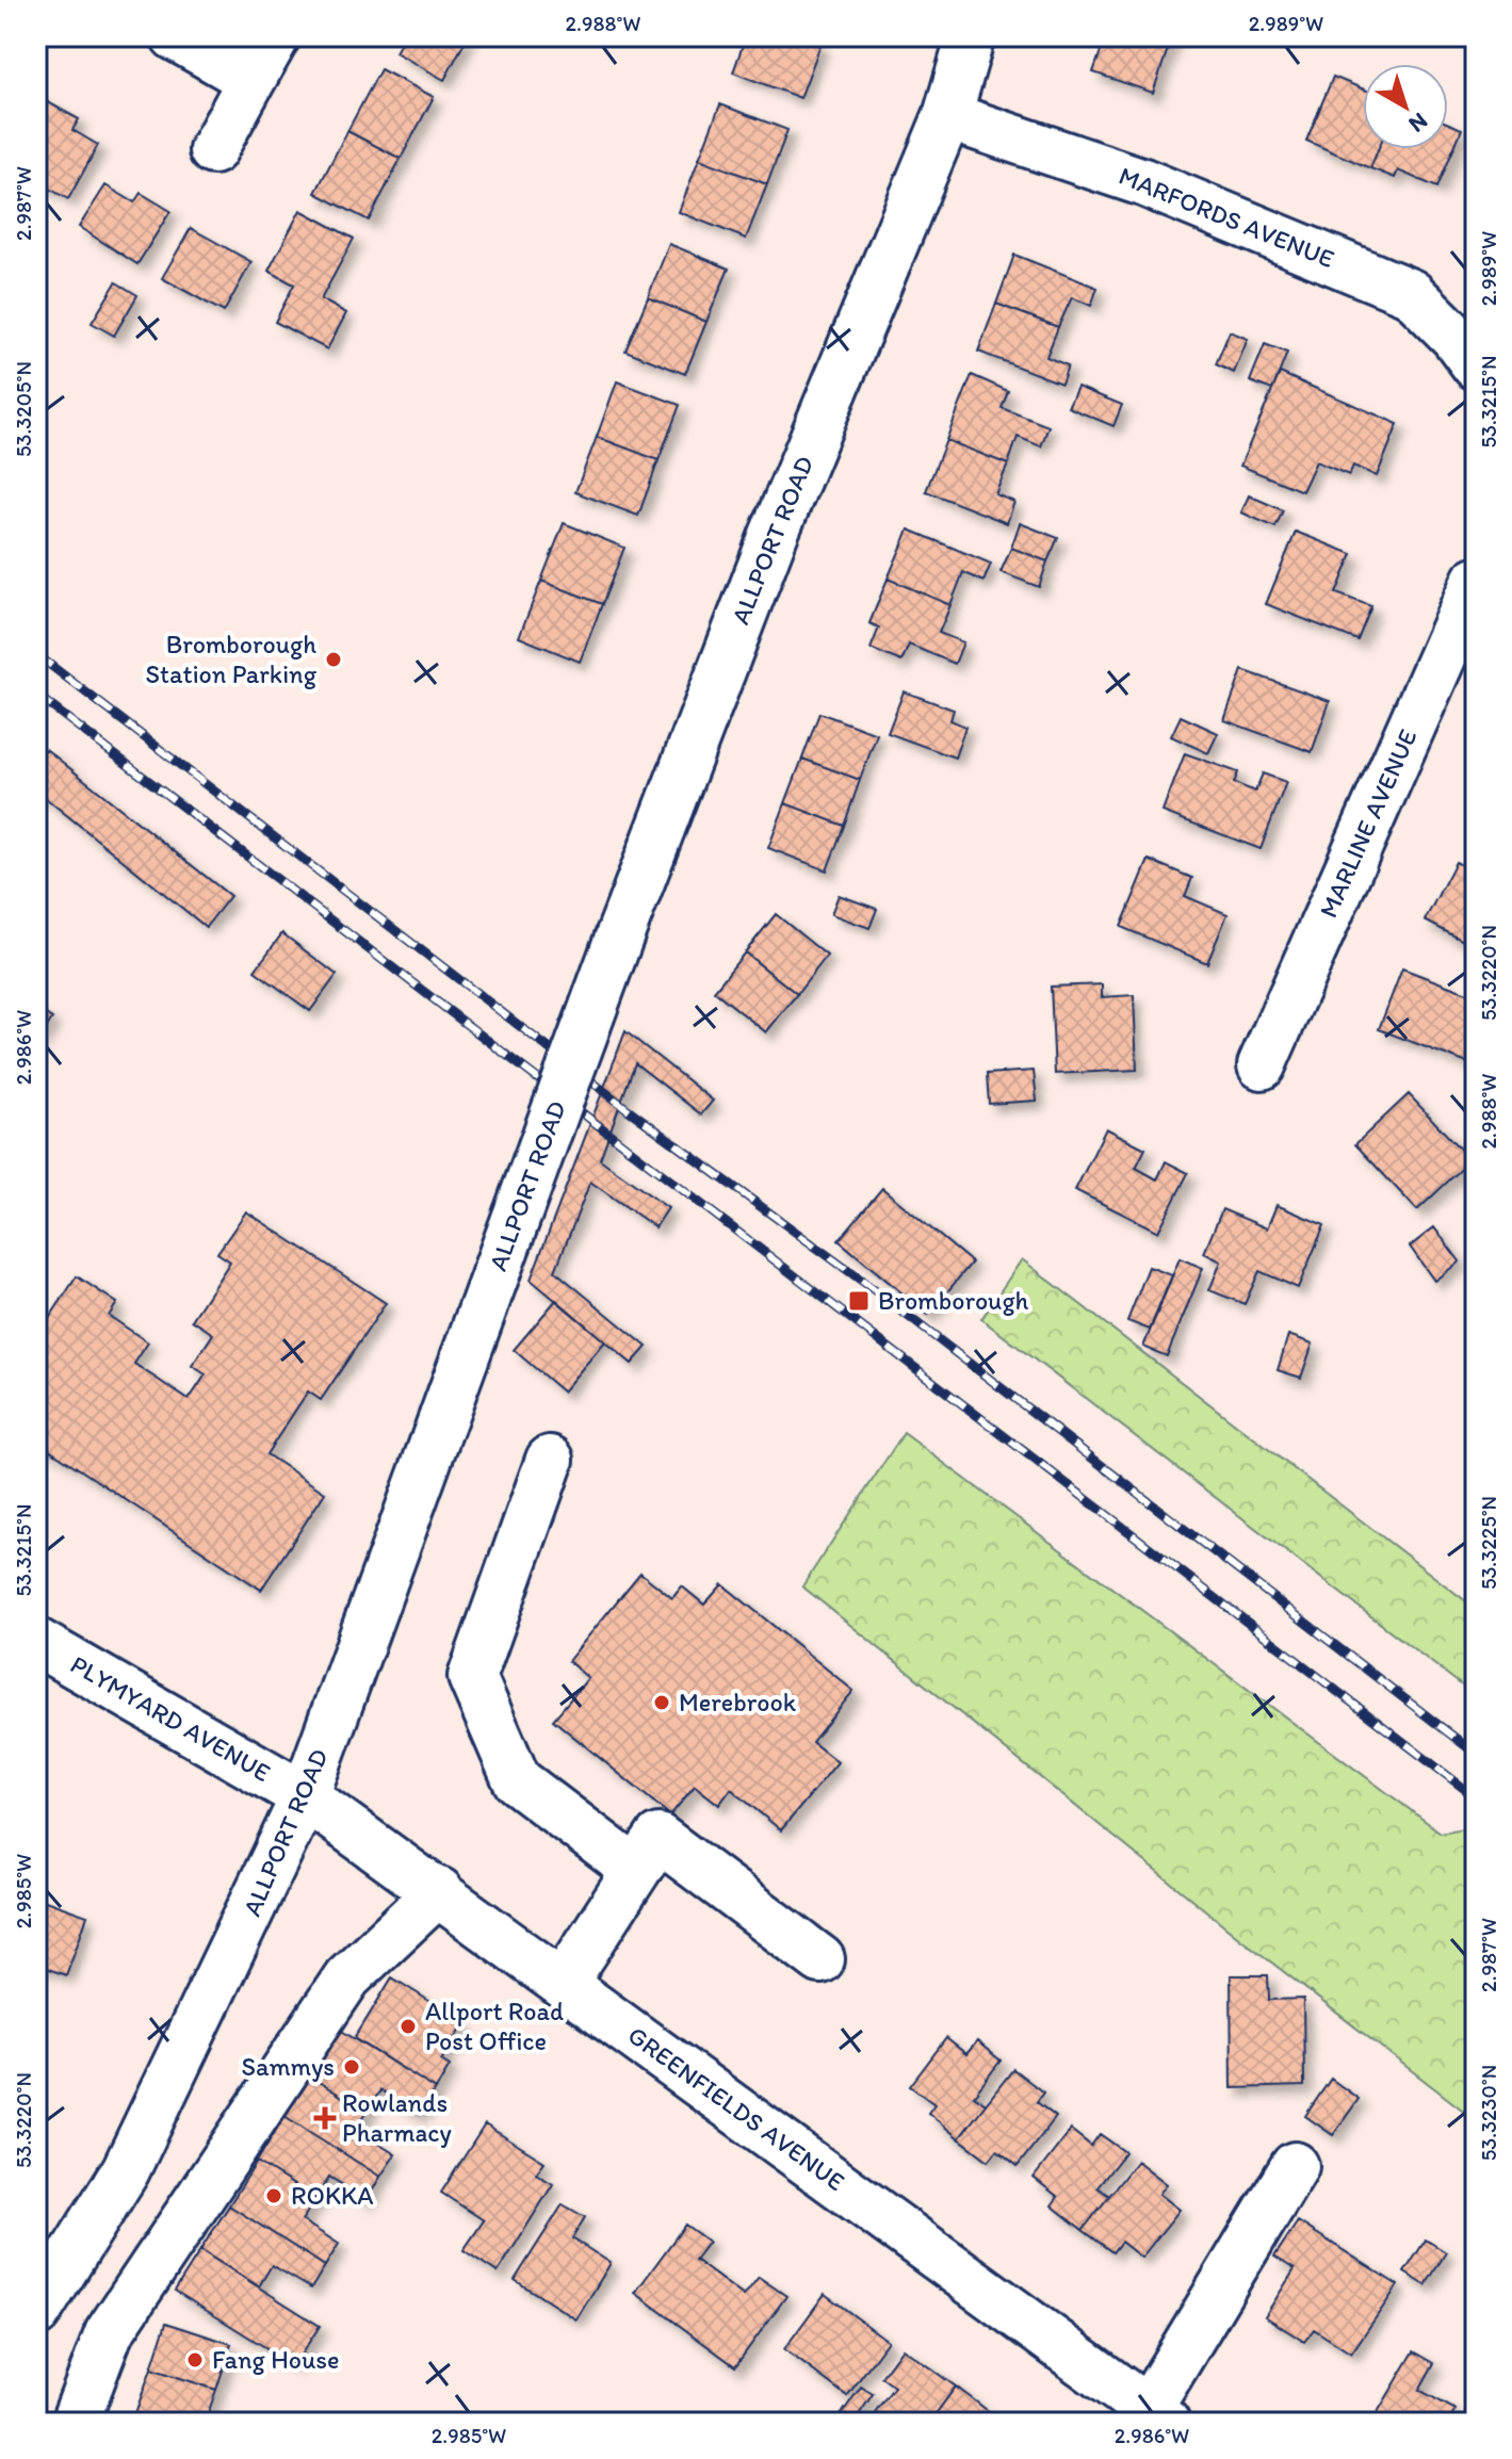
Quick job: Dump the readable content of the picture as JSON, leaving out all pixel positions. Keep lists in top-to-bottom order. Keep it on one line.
{"streets":{"street":["MARFORDS AVENUE","ALLPORT ROAD","MARLINE AVENUE","PLYMYARD AVENUE","GREENFIELDS AVENUE"]},"crossings":[["MARFORDS AVENUE","ALLPORT ROAD"],["ALLPORT ROAD","PLYMYARD AVENUE"],["ALLPORT ROAD","GREENFIELDS AVENUE"],["PLYMYARD AVENUE","GREENFIELDS AVENUE"]],"places":{"other":["Bromborough Station Parking","Merebrook","Allport Road Post Office","Sammys","ROKKA","Fang House"],"transit":["Bromborough"],"health":["Rowlands Pharmacy"]},"north":"bottom right","coordinates":["2.988°W","2.989°W","2.987°W","53.3215°N","53.3205°N","53.3220°N","2.986°W","53.3225°N","2.985°W","53.3230°N"]}
